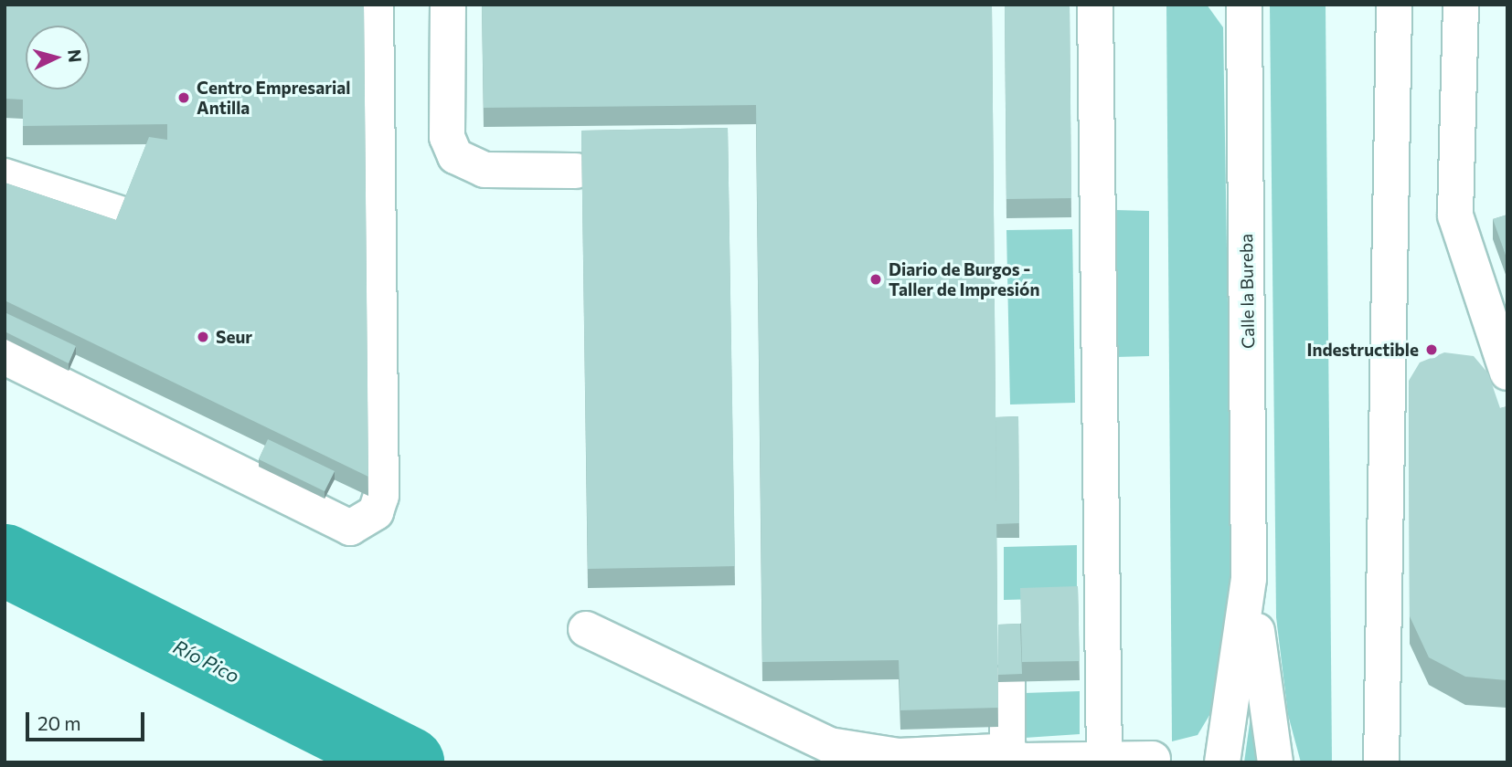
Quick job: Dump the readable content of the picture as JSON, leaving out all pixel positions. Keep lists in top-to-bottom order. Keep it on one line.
{"streets":{"street":["Calle la Bureba"]},"water":["Río Pico"],"places":["Centro Empresarial Antilla","Diario de Burgos - Taller de Impresión","Seur","Indestructible"],"scale_bar":"20 m","north":"right"}
